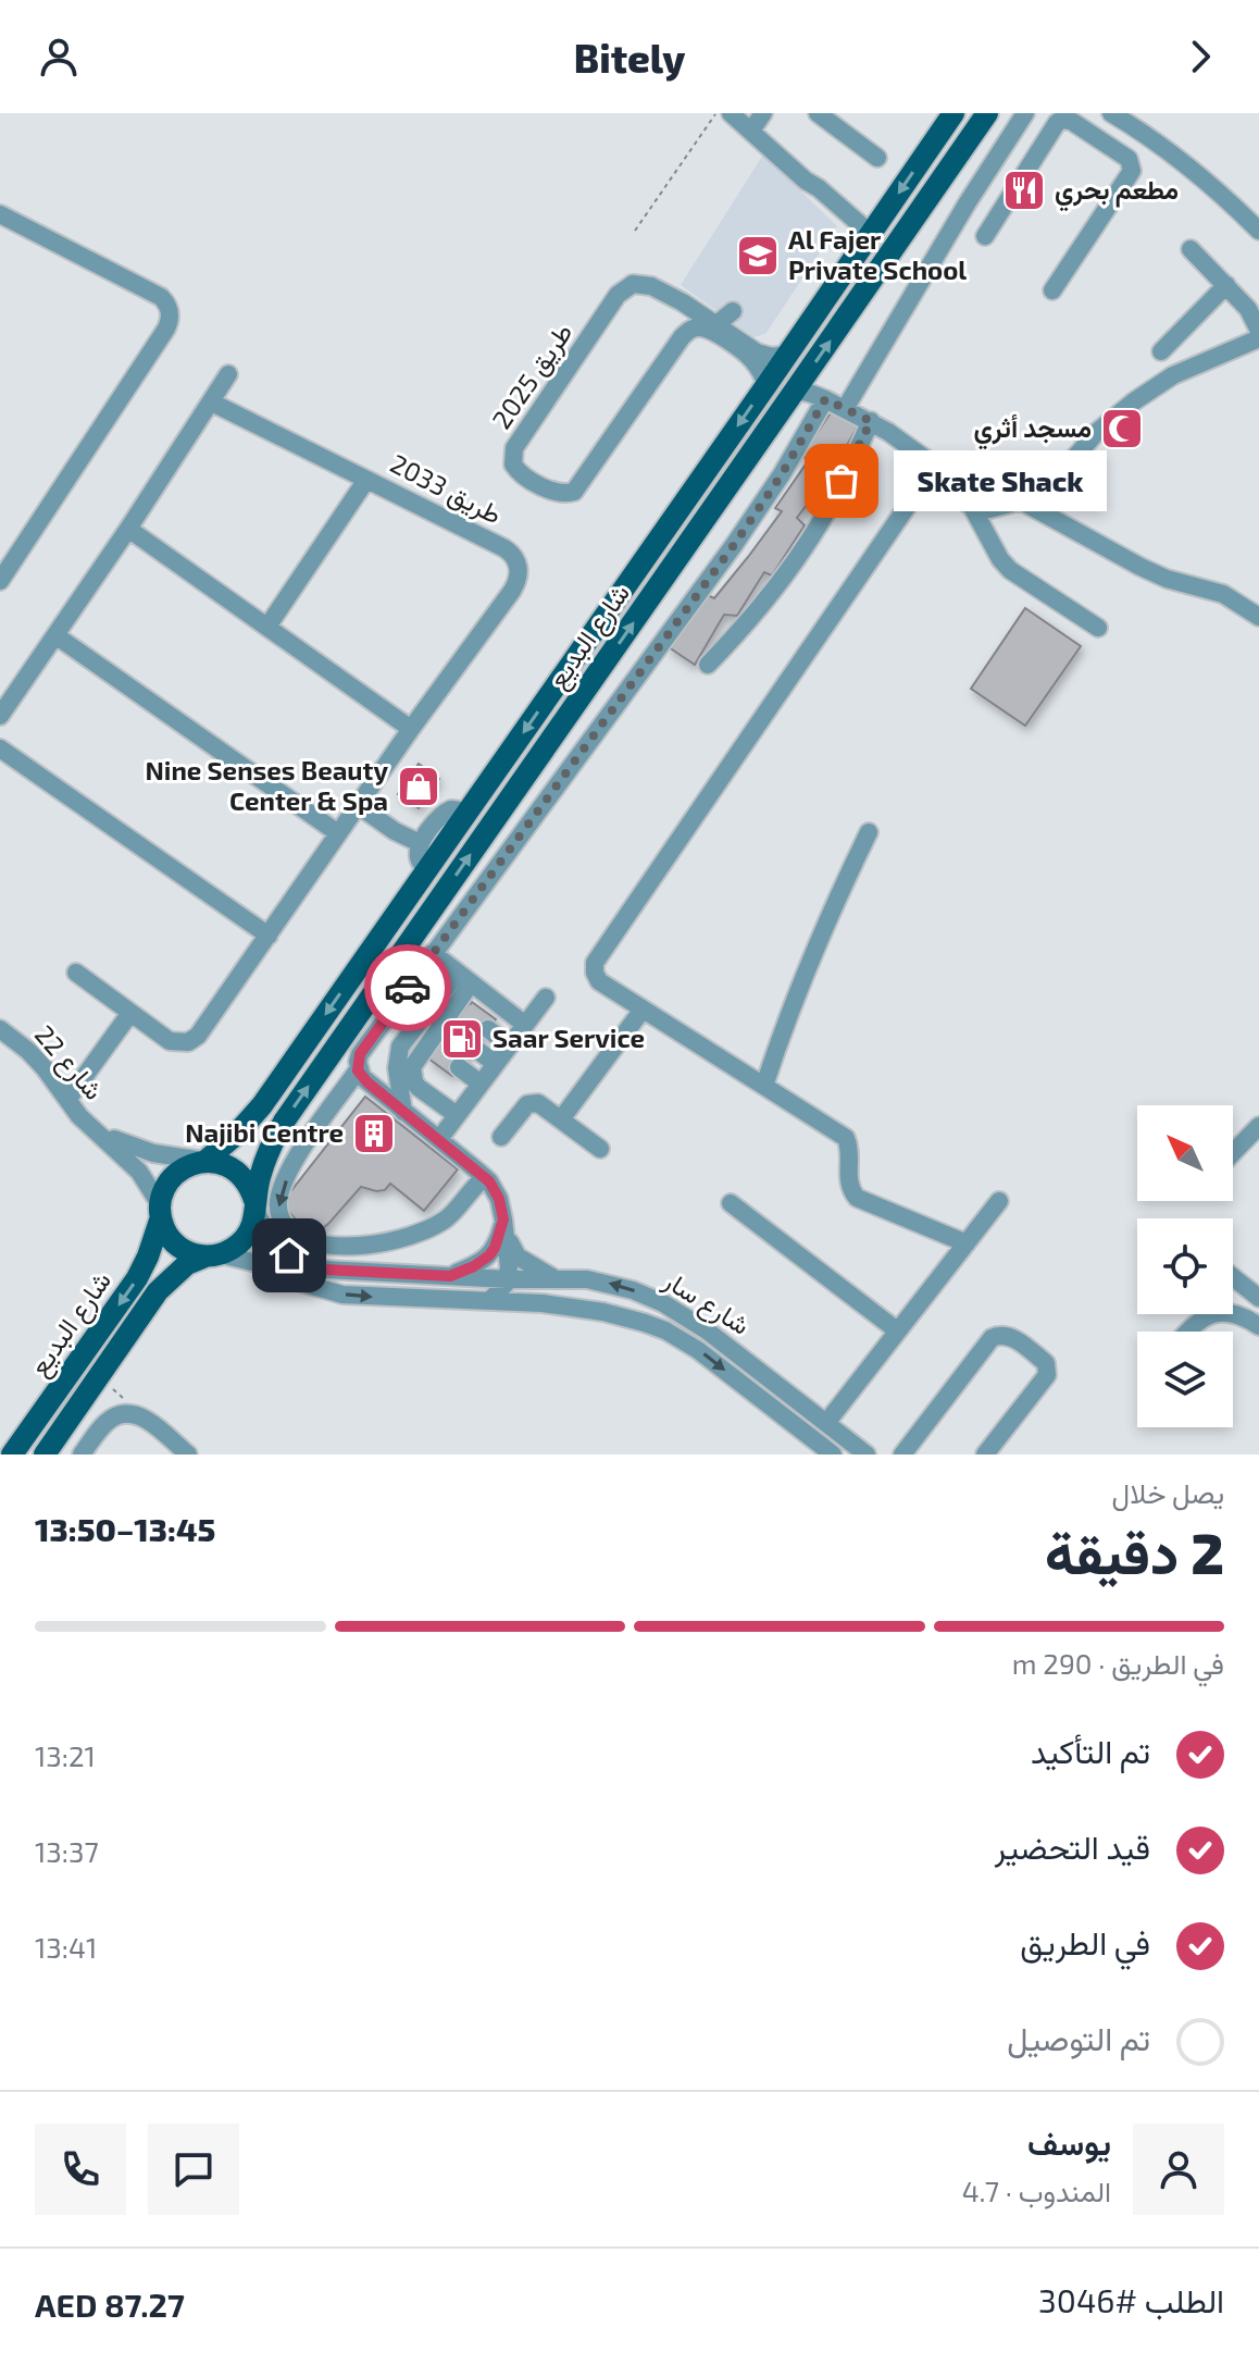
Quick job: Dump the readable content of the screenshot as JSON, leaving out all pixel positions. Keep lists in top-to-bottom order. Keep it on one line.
{"streets":{"main road":["شارع البديع"],"street":["طريق 2025","طريق 2033","شارع 22","شارع سار"]},"crossings":[["طريق 2025","شارع البديع"],["شارع البديع","شارع 22"],["شارع البديع","شارع سار"],["شارع 22","شارع سار"]],"places":{"restaurant":["مطعم بحري"],"school or university":["Al Fajer Private School"],"mosque":["مسجد أثري"],"other":["Skate Shack"],"shop":["Nine Senses Beauty Center & Spa"],"fuel station":["Saar Service"],"building":["Najibi Centre"]},"north":"top left","page":{"header":"Bitely","bubble":"Skate Shack","heading":["2 دقيقة","يصل خلال","13:45–13:50"],"panel":["يوسف","المندوب · 4.7","الطلب #3046","AED 87.27"],"bar":"في الطريق · 290 m","list":[["تم التأكيد","13:21"],["قيد التحضير","13:37"],["في الطريق","13:41"],"تم التوصيل"]}}
